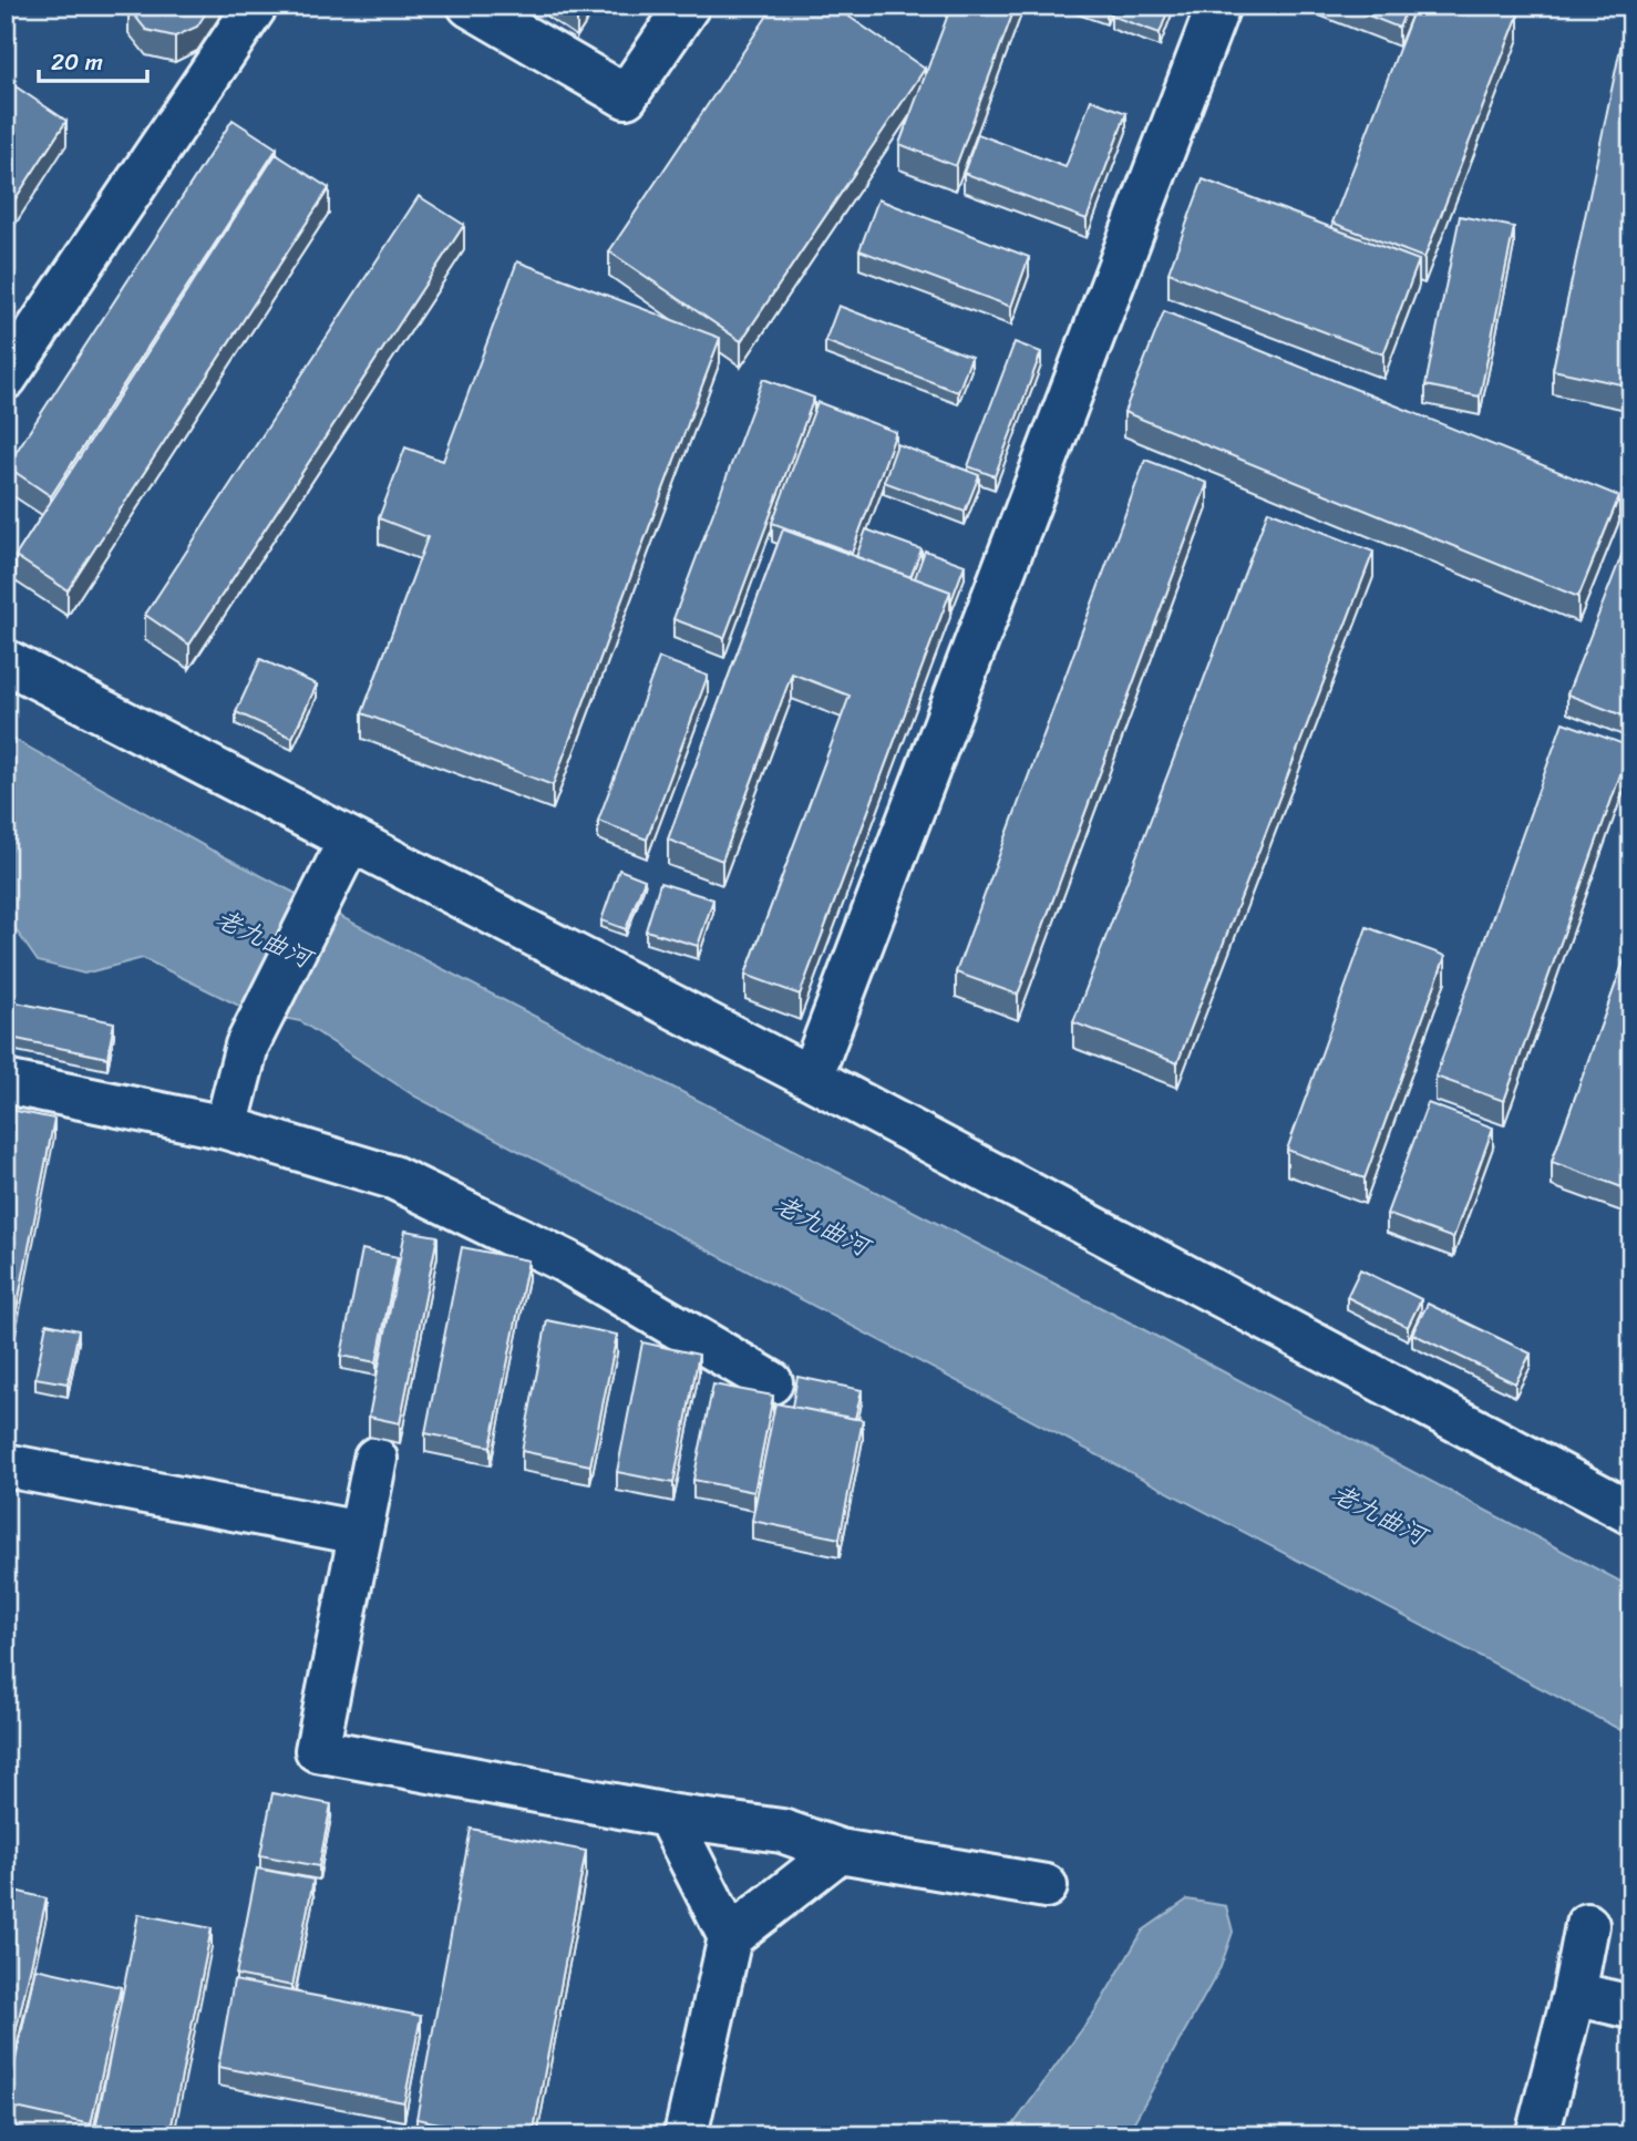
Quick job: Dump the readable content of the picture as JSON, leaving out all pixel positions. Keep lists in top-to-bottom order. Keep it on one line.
{"water":["老九曲河"],"scale_bar":"20 m"}
